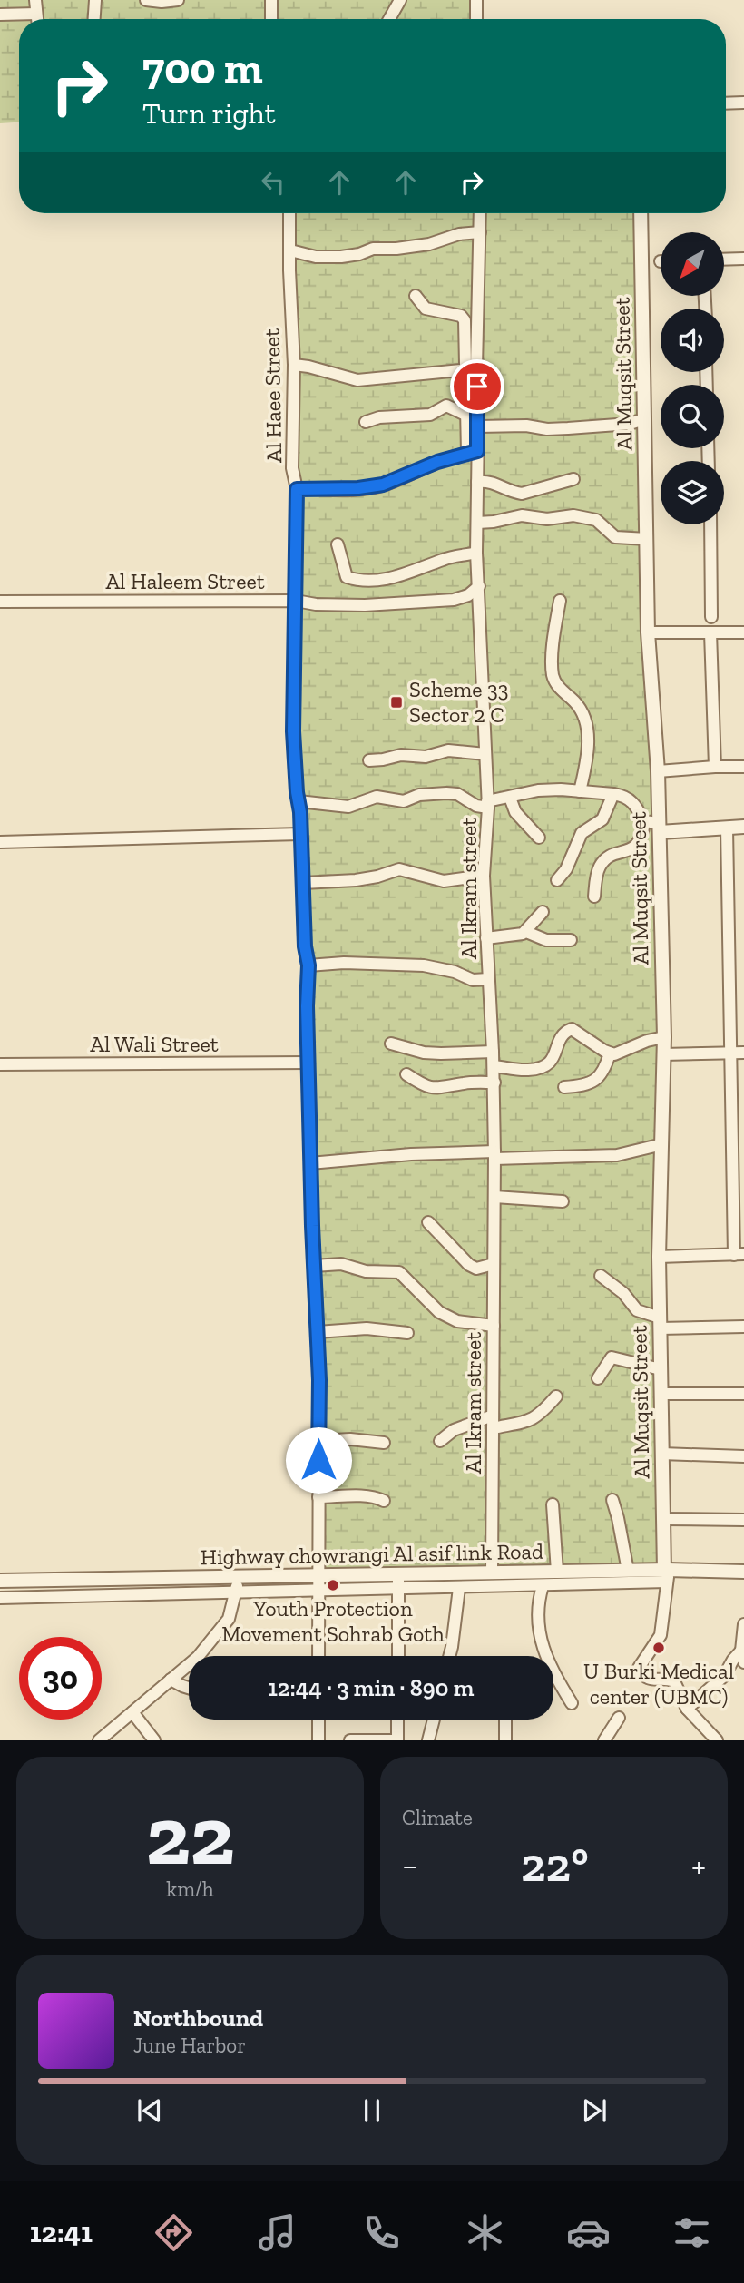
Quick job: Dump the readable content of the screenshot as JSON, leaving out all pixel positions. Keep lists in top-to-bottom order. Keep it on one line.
{"streets":{"street":["Al Muqsit Street","Al Haee Street","Al Haleem Street","Al Ikram street","Al Wali Street","Highway chowrangi Al asif link Road"]},"crossings":[["Al Muqsit Street","Highway chowrangi Al asif link Road"],["Al Haee Street","Al Haleem Street"],["Al Haee Street","Al Wali Street"],["Al Haee Street","Highway chowrangi Al asif link Road"],["Al Haleem Street","Al Ikram street"],["Al Ikram street","Highway chowrangi Al asif link Road"]],"places":{"transit":["Scheme 33 Sector 2 C"],"other":["Youth Protection Movement Sohrab Goth","U Burki Medical center (UBMC)"]},"north":"bottom left","page":{"turn":["700 m","Turn right"],"limit":"30","trip":"12:44 · 3 min · 890 m","tile":[["22","km/h"],"Climate"],"heat":["−","22°","+"],"song":["Northbound","June Harbor"],"tabs":"12:41"}}
